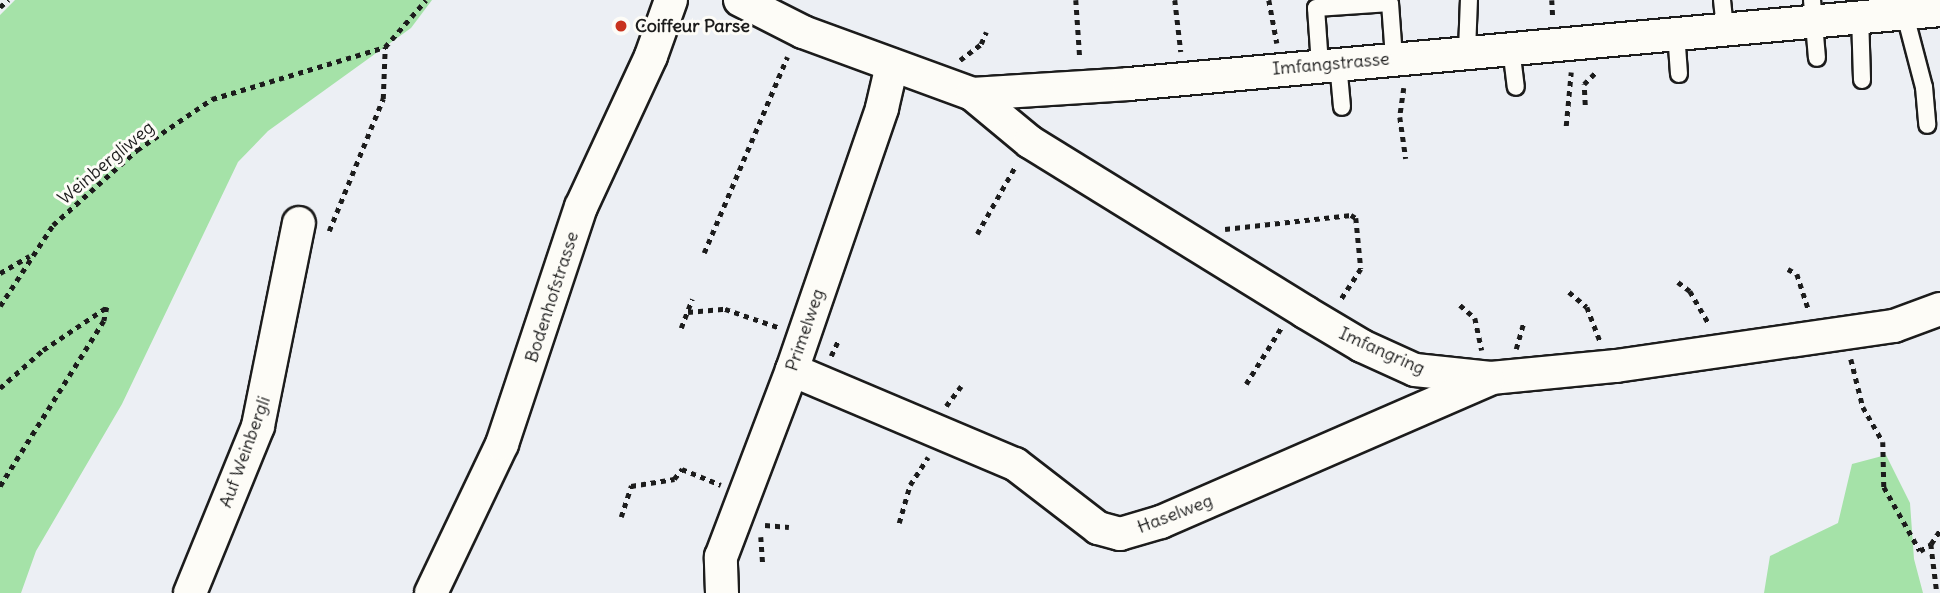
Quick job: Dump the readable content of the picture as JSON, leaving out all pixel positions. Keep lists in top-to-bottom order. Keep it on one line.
{"streets":{"street":["Imfangstrasse","Bodenhofstrasse","Primelweg","Imfangring","Auf Weinbergli","Haselweg"],"path":["Weinbergliweg"]},"crossings":[["Imfangstrasse","Primelweg"],["Imfangstrasse","Imfangring"],["Primelweg","Haselweg"],["Imfangring","Haselweg"]],"places":["Coiffeur Parse"]}
